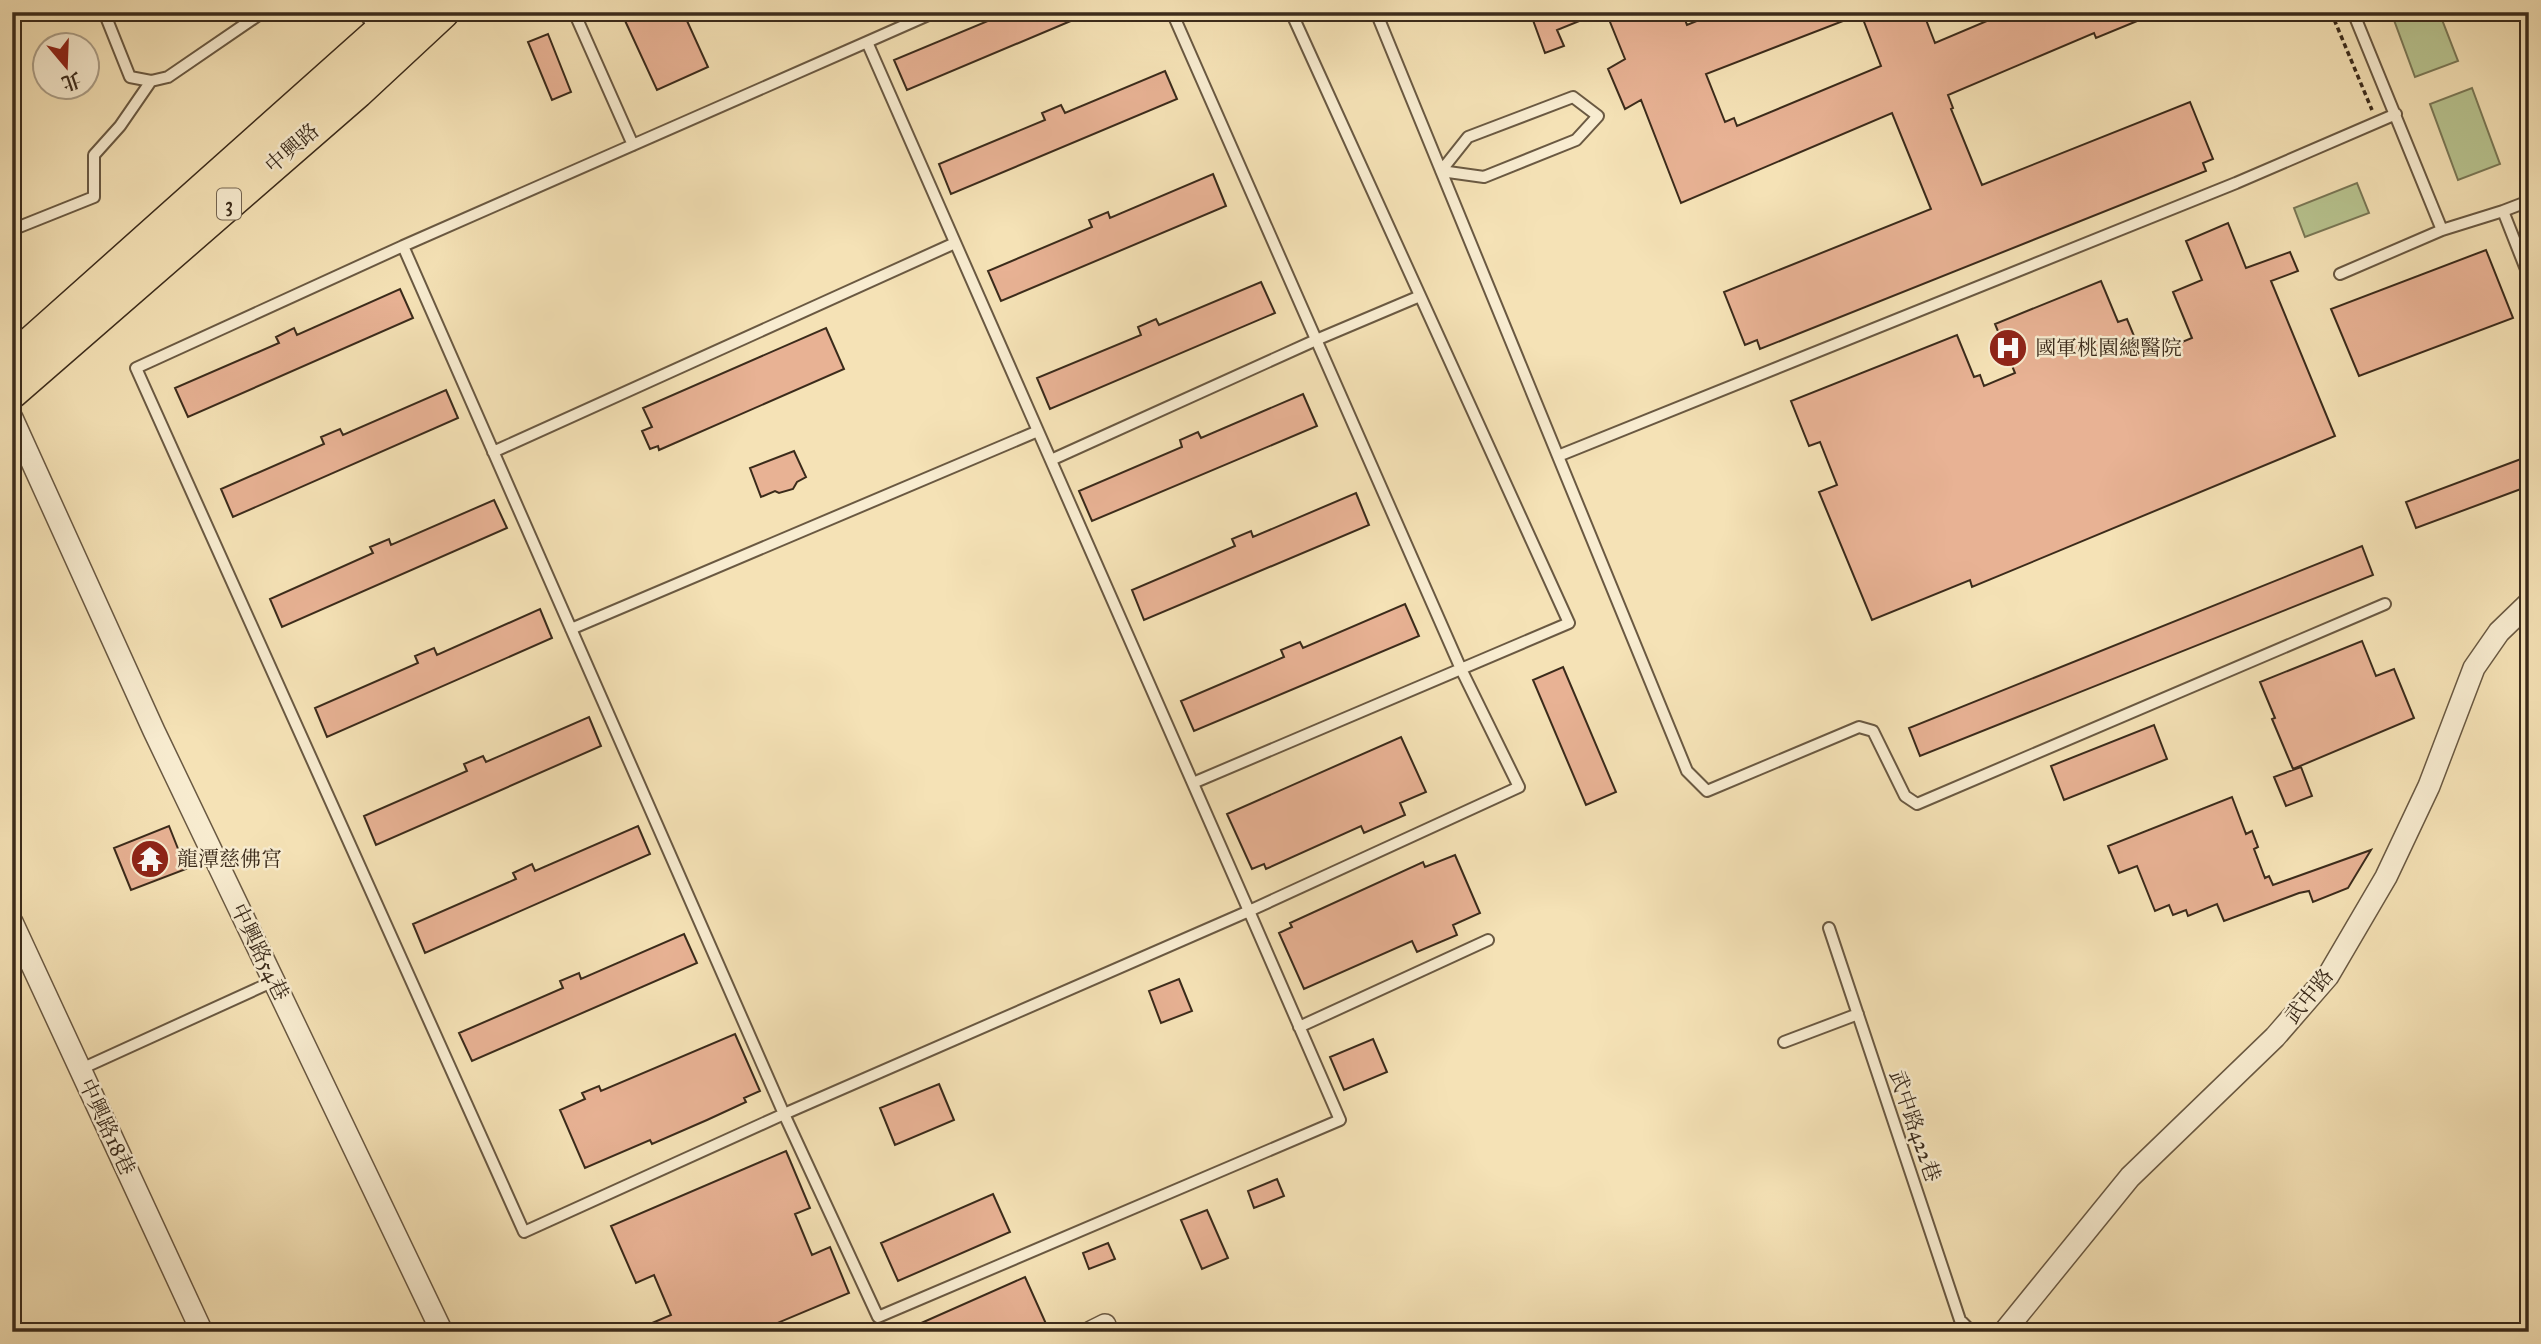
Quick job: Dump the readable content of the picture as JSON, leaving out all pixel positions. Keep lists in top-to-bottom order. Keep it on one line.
{"streets":{"main road":["中興路","3"],"street":["中興路54巷","武中路","中興路18巷"],"lane":["武中路422巷"]},"places":{"hospital":["國軍桃園總醫院"],"temple":["龍潭慈佛宮"]},"north":"bottom"}
